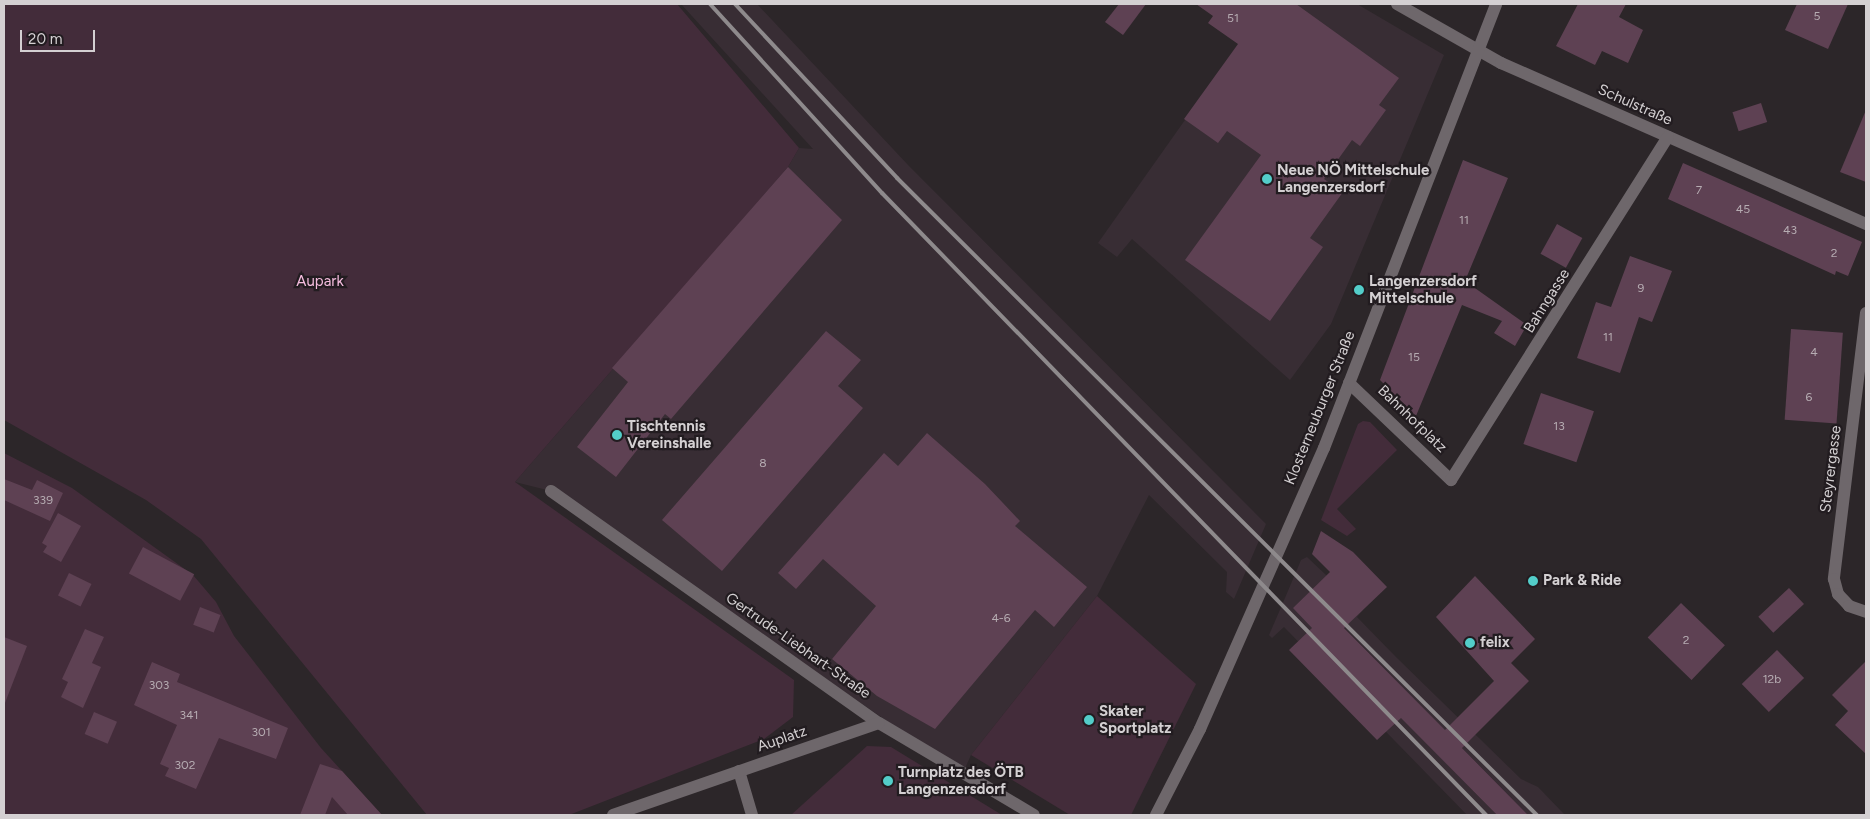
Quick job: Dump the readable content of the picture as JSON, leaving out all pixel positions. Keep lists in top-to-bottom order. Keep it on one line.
{"streets":{"street":["Schulstraße","Bahngasse","Klosterneuburger Straße","Bahnhofplatz","Steyrergasse","Gertrude-Liebhart-Straße","Auplatz"]},"crossings":[["Schulstraße","Bahngasse"],["Schulstraße","Klosterneuburger Straße"],["Bahngasse","Bahnhofplatz"],["Klosterneuburger Straße","Bahnhofplatz"],["Gertrude-Liebhart-Straße","Auplatz"]],"parks":["Aupark"],"places":["Neue NÖ Mittelschule Langenzersdorf","Langenzersdorf Mittelschule","Tischtennis Vereinshalle","Park & Ride","felix","Skater Sportplatz","Turnplatz des ÖTB Langenzersdorf"],"house_numbers":["5","51","7","45","11","43","2","9","11","4","15","6","13","8","339","4-6","2","12b","303","341","301","302"],"scale_bar":"20 m"}
